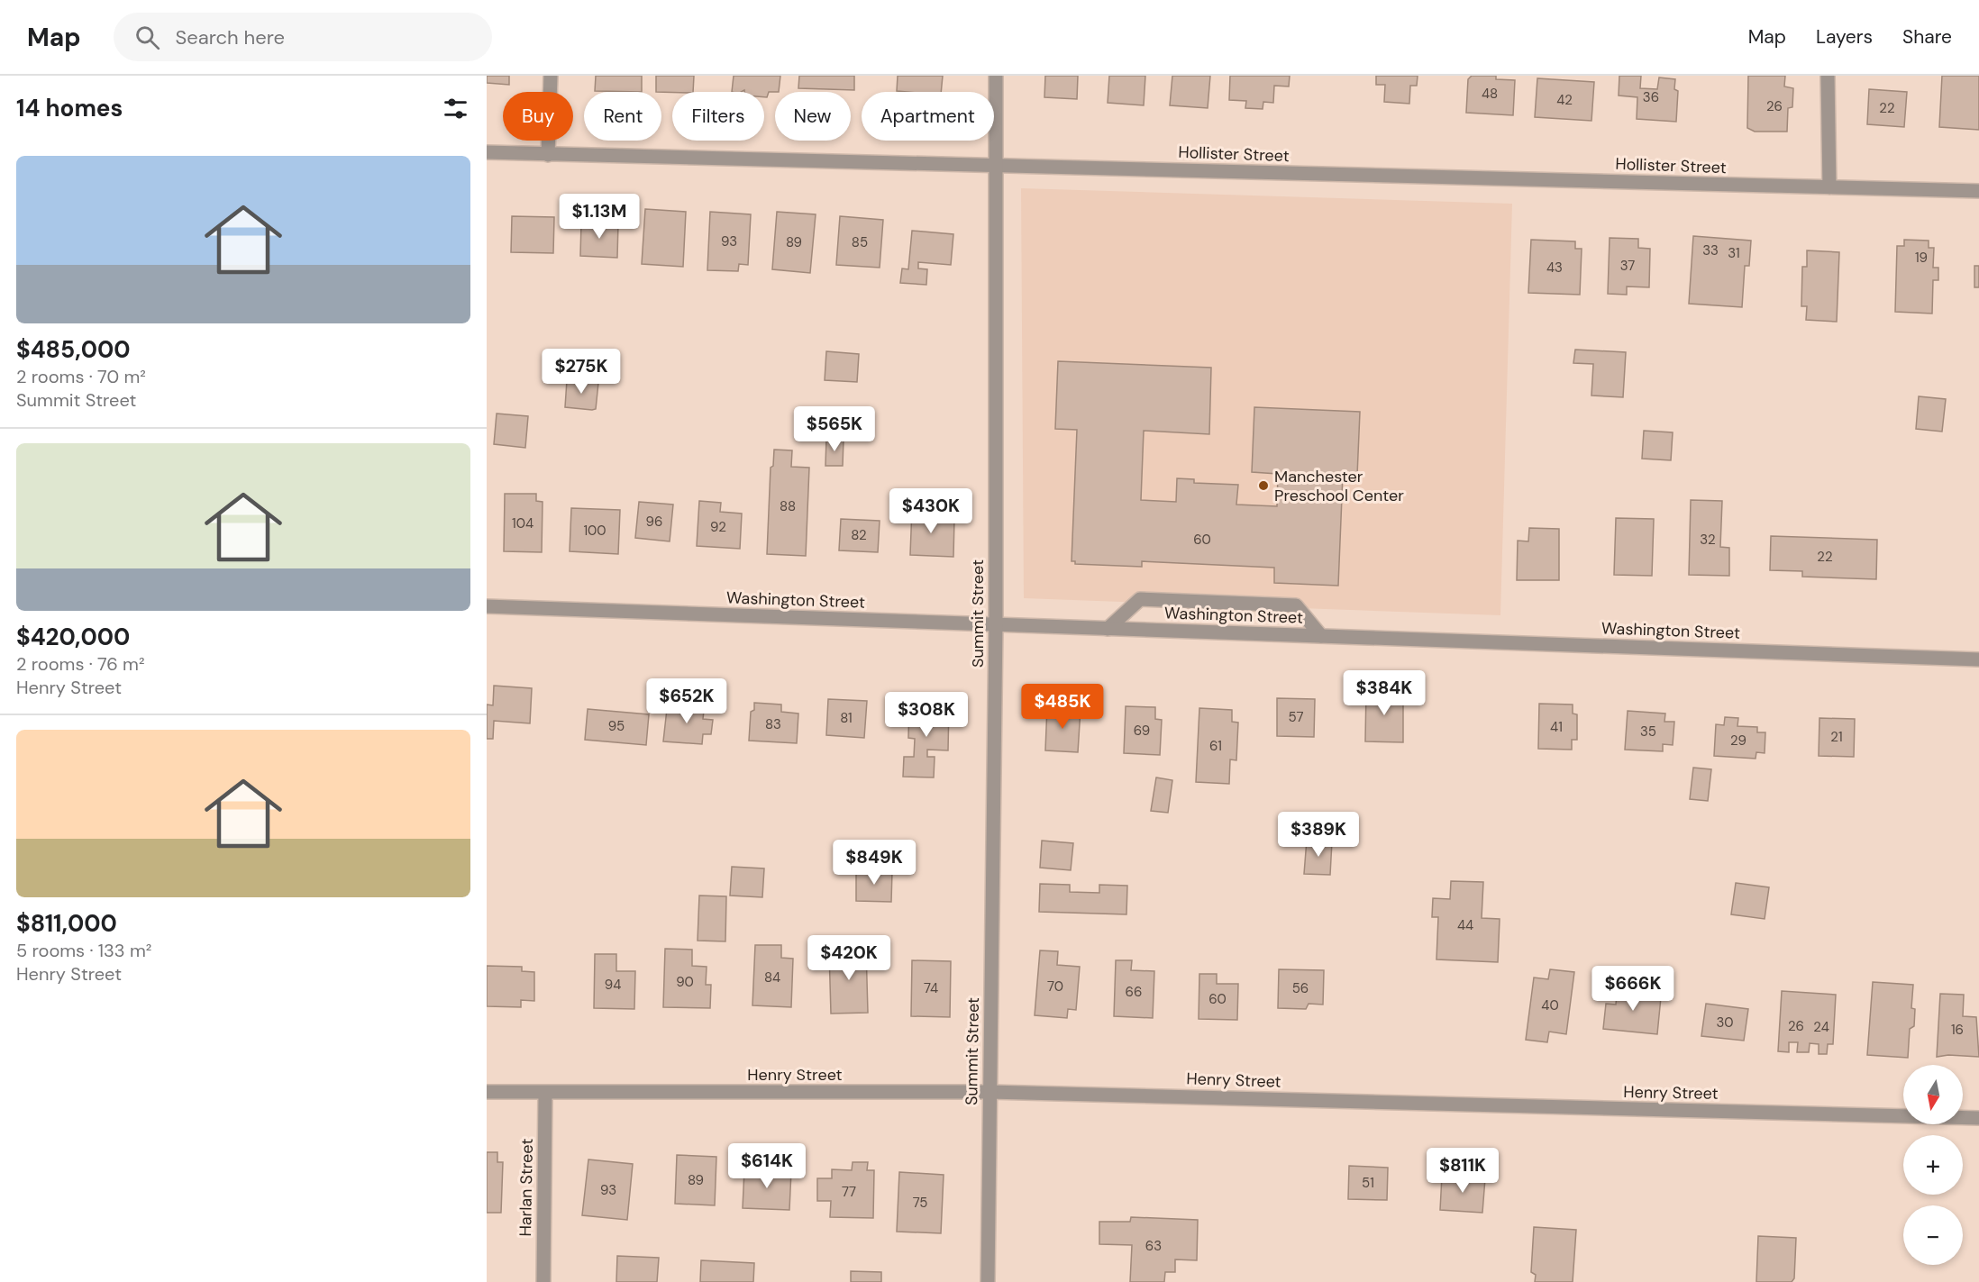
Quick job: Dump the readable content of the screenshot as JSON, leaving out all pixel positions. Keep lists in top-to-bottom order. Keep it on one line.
{"streets":{"street":["Hollister Street","Washington Street","Summit Street","Henry Street","Harlan Street"]},"crossings":[["Hollister Street","Summit Street"],["Washington Street","Summit Street"],["Summit Street","Henry Street"],["Henry Street","Harlan Street"]],"places":["Manchester Preschool Center"],"house_numbers":["48","36","42","26","22","93","89","85","33","31","19","37","43","88","96","104","92","100","82","60","32","22","57","81","83","95","41","69","35","21","29","61","44","84","90","94","70","74","56","66","60","40","30","26","24","16","89","51","93","77","75","63"],"north":"bottom","page":{"header":"Map","search":"Search here","nav":["Map","Layers","Share"],"heading":"14 homes","chip":["Buy","Rent","Filters","New","Apartment"],"list":[{"name":"$485,000","note":"2 rooms · 70 m² · Summit Street"},{"name":"$420,000","note":"2 rooms · 76 m² · Henry Street"},{"name":"$811,000","note":"5 rooms · 133 m² · Henry Street"}],"price":["$1.13M","$275K","$565K","$430K","$384K","$652K","$485K","$308K","$389K","$849K","$420K","$666K","$614K","$811K"],"map_buttons":["+","−"]}}
